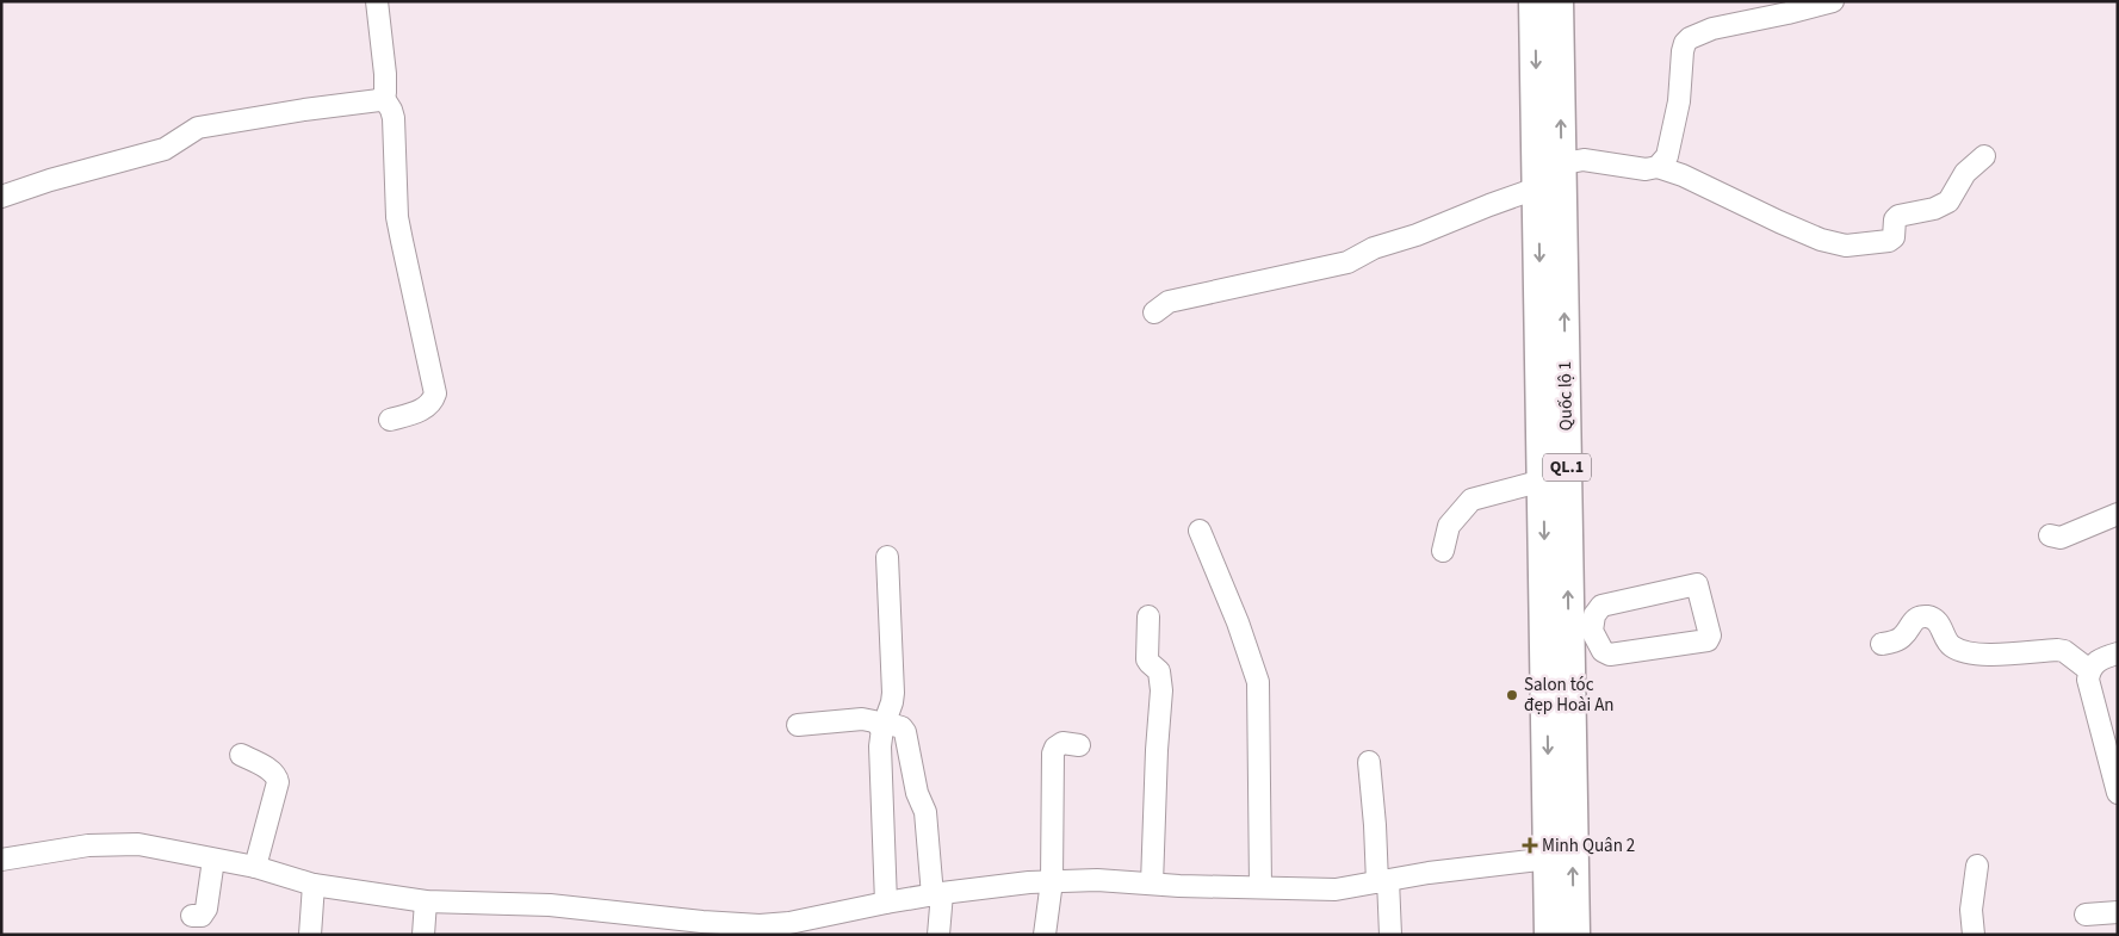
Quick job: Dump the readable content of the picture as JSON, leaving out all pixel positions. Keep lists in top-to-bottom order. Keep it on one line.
{"streets":{"highway":["Quốc lộ 1","QL.1"]},"places":{"other":["Salon tóc đẹp Hoài An"],"health":["Minh Quân 2"]}}
